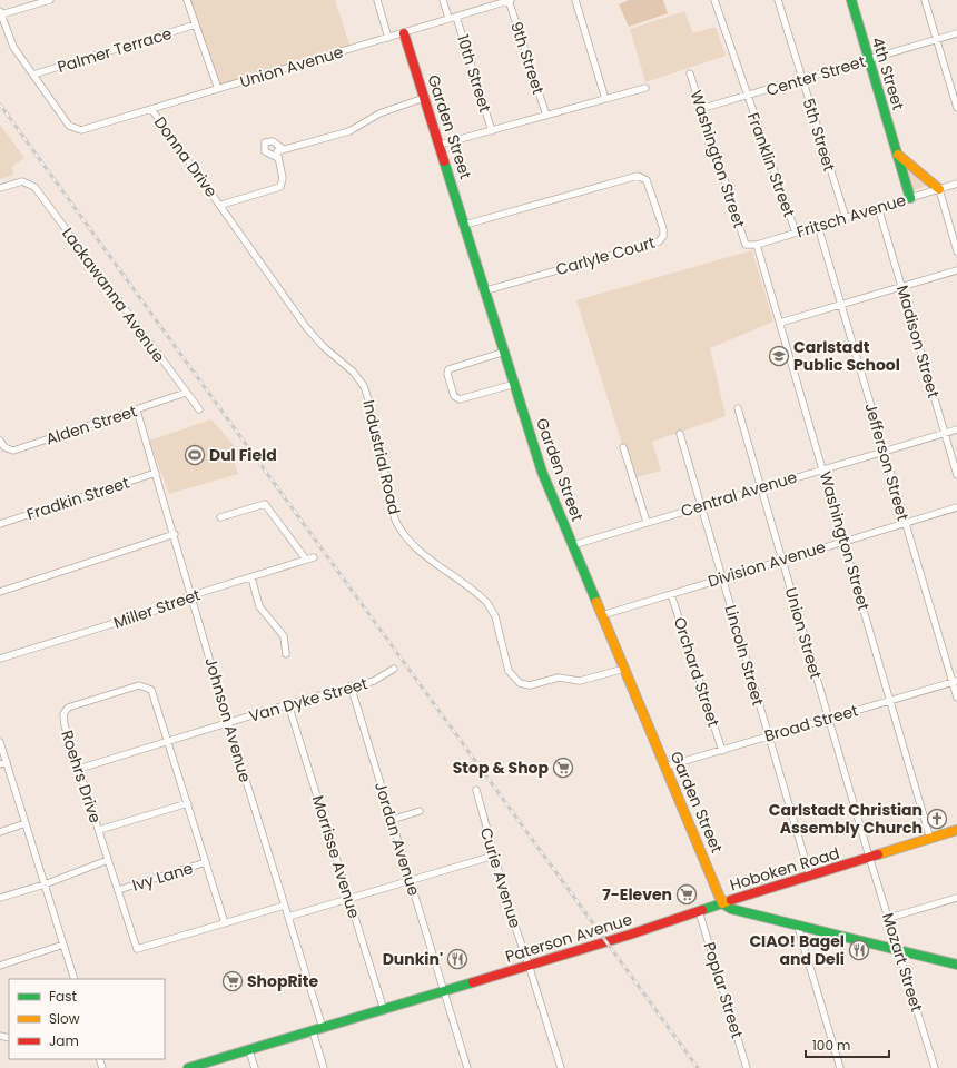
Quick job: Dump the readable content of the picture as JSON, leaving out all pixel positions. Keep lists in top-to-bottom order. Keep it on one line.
{"streets":{"street":["Palmer Terrace","9th Street","Union Avenue","10th Street","4th Street","Center Street","Garden Street","5th Street","Donna Drive","Washington Street","Franklin Street","Fritsch Avenue","Carlyle Court","Lackawanna Avenue","Madison Street","Alden Street","Industrial Road","Jefferson Street","Central Avenue","Fradkin Street","Division Avenue","Miller Street","Union Street","Lincoln Street","Orchard Street","Van Dyke Street","Johnson Avenue","Broad Street","Roehrs Drive","Jordan Avenue","Morrisse Avenue","Hoboken Road","Ivy Lane","Curie Avenue","Paterson Avenue","Mozart Street","Poplar Street"]},"crossings":[["Palmer Terrace","Union Avenue"],["9th Street","Union Avenue"],["Union Avenue","10th Street"],["Union Avenue","Garden Street"],["Union Avenue","Donna Drive"],["4th Street","Center Street"],["4th Street","Fritsch Avenue"],["Center Street","5th Street"],["Center Street","Washington Street"],["Center Street","Franklin Street"],["Garden Street","Carlyle Court"],["Garden Street","Industrial Road"],["Garden Street","Central Avenue"],["Garden Street","Division Avenue"],["Garden Street","Broad Street"],["Garden Street","Hoboken Road"],["Garden Street","Paterson Avenue"],["5th Street","Fritsch Avenue"],["Donna Drive","Industrial Road"],["Washington Street","Fritsch Avenue"],["Washington Street","Central Avenue"],["Washington Street","Division Avenue"],["Washington Street","Broad Street"],["Washington Street","Hoboken Road"],["Franklin Street","Fritsch Avenue"],["Fritsch Avenue","Madison Street"],["Fritsch Avenue","Jefferson Street"],["Lackawanna Avenue","Alden Street"],["Madison Street","Central Avenue"],["Alden Street","Johnson Avenue"],["Jefferson Street","Central Avenue"],["Jefferson Street","Division Avenue"],["Jefferson Street","Broad Street"],["Central Avenue","Union Street"],["Central Avenue","Lincoln Street"],["Fradkin Street","Johnson Avenue"],["Division Avenue","Union Street"],["Division Avenue","Lincoln Street"],["Division Avenue","Orchard Street"],["Miller Street","Johnson Avenue"],["Union Street","Broad Street"],["Union Street","Hoboken Road"],["Union Street","Mozart Street"],["Lincoln Street","Broad Street"],["Lincoln Street","Hoboken Road"],["Orchard Street","Broad Street"],["Van Dyke Street","Johnson Avenue"],["Van Dyke Street","Roehrs Drive"],["Van Dyke Street","Jordan Avenue"],["Van Dyke Street","Morrisse Avenue"],["Johnson Avenue","Roehrs Drive"],["Johnson Avenue","Paterson Avenue"],["Roehrs Drive","Ivy Lane"],["Jordan Avenue","Paterson Avenue"],["Morrisse Avenue","Paterson Avenue"],["Hoboken Road","Paterson Avenue"],["Hoboken Road","Mozart Street"],["Curie Avenue","Paterson Avenue"],["Paterson Avenue","Poplar Street"]],"places":{"school or university":["Carlstadt Public School"],"sports":["Dul Field"],"supermarket":["Stop & Shop","7-Eleven","ShopRite"],"church":["Carlstadt Christian Assembly Church"],"restaurant":["CIAO! Bagel and Deli","Dunkin'"]},"legend":["Fast","Slow","Jam"],"scale_bar":"100 m"}
